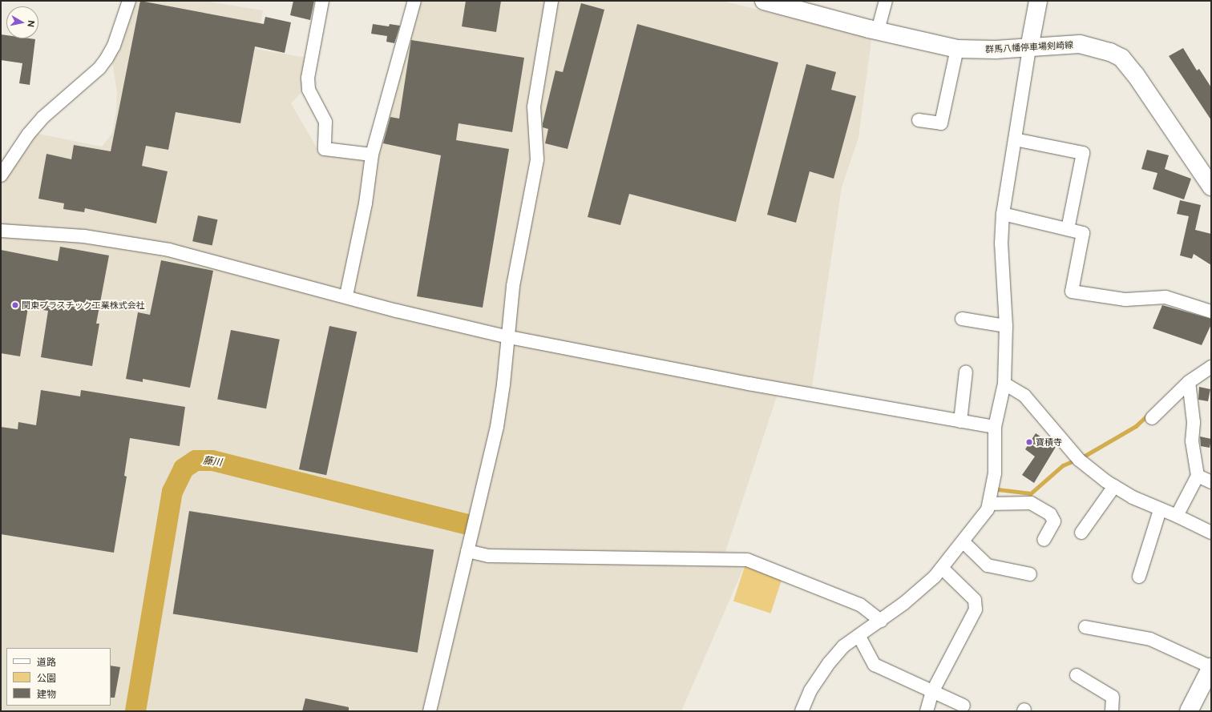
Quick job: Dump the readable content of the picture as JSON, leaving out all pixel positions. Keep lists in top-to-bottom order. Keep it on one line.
{"streets":{"main road":["群馬八幡停車場剣崎線"]},"water":["藤川"],"places":["関東プラスチック工業株式会社","寶積寺"],"legend":["道路","公園","建物"],"north":"right"}
